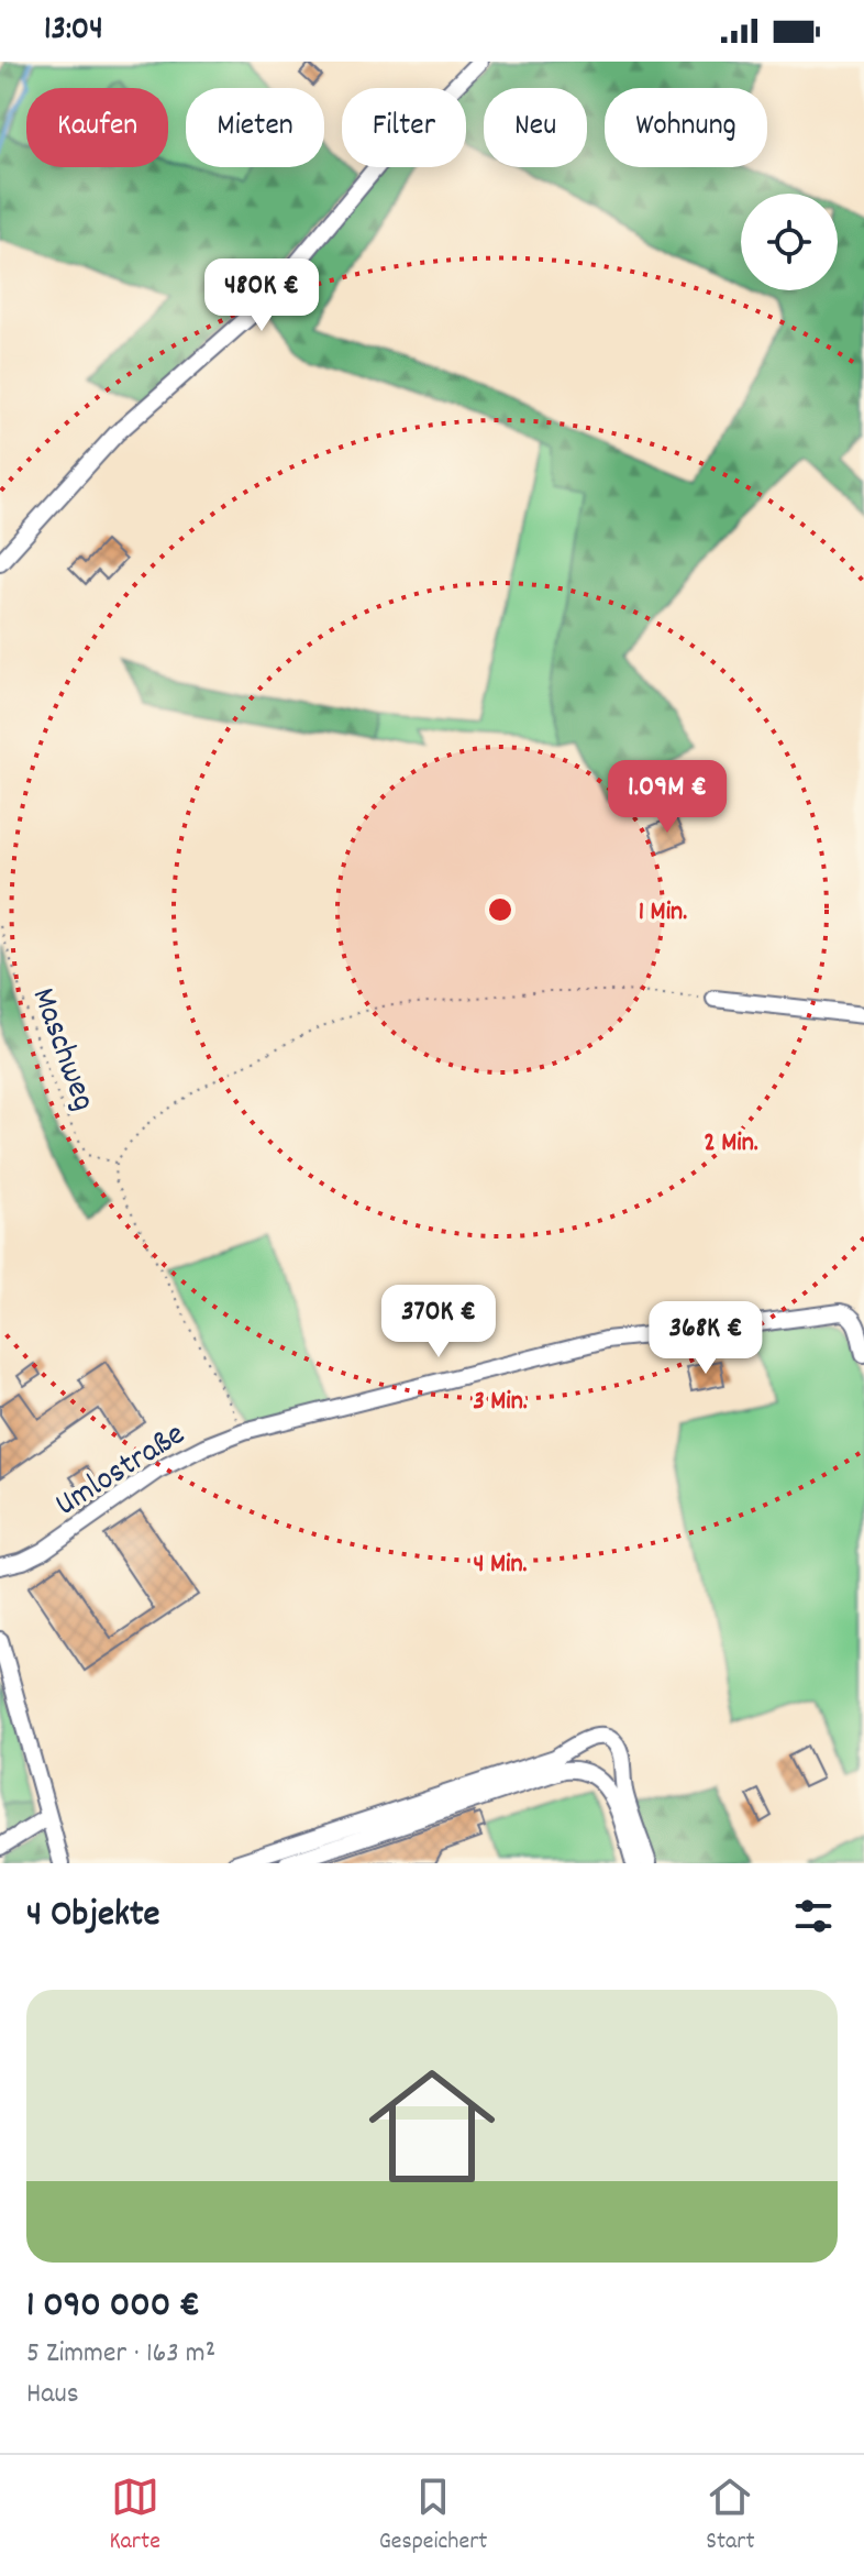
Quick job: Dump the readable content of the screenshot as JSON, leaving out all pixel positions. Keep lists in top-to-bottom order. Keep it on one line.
{"streets":{"street":["Umlostraße"],"path":["Maschweg"]},"page":{"status":"13:04","chip":["Kaufen","Mieten","Filter","Neu","Wohnung"],"price":["480K €","1.09M €","370K €","368K €"],"heading":"4 Objekte","list":[{"name":"1 090 000 €","note":"5 Zimmer · 163 m² · Haus"}],"tabs":["Karte","Gespeichert","Start"]},"rings":["1 Min.","2 Min.","3 Min.","4 Min."]}
